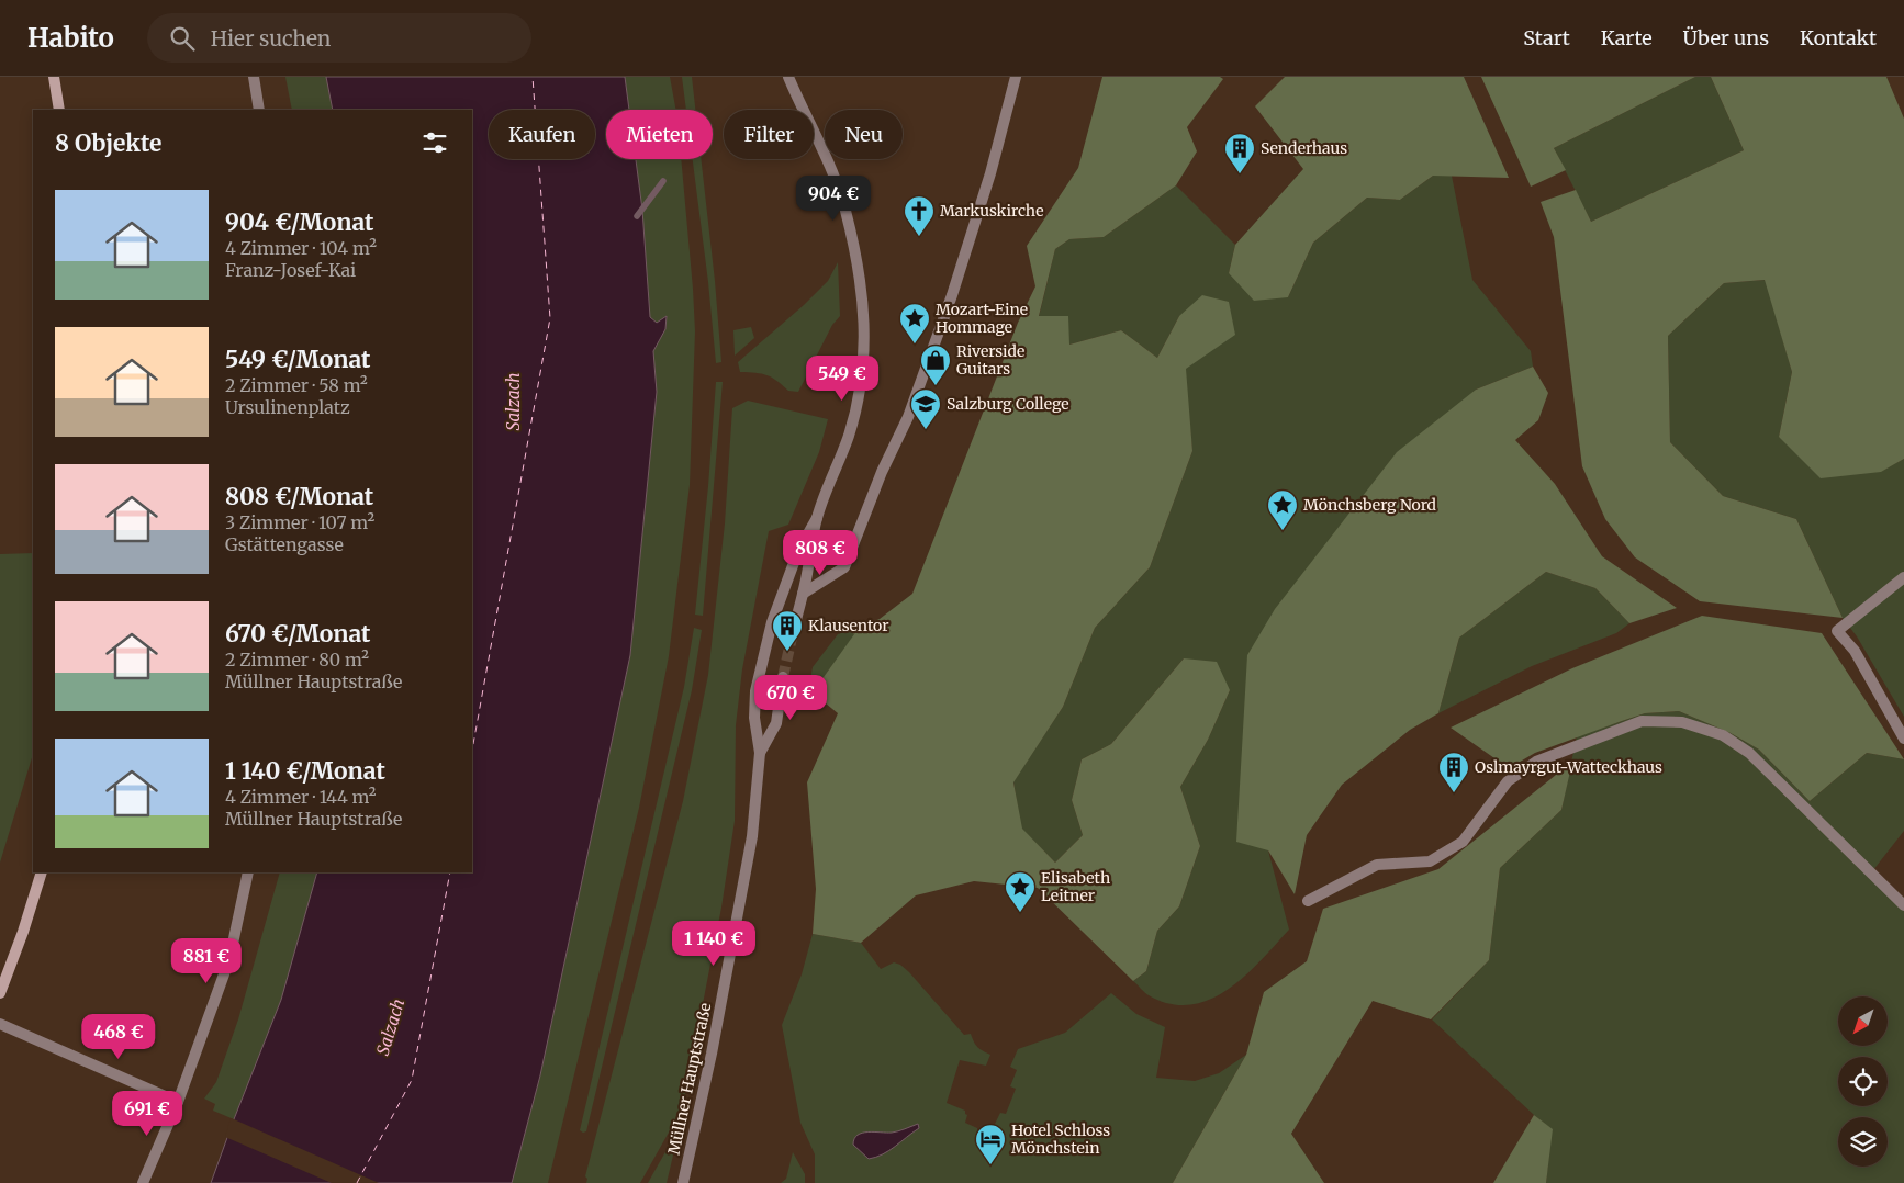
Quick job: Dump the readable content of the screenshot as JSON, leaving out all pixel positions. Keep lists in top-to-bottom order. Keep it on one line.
{"streets":{"street":["Müllner Hauptstraße"]},"water":["Salzach"],"places":{"building":["Senderhaus","Klausentor","Oslmayrgut-Watteckhaus"],"church":["Markuskirche"],"place":["Mozart-Eine Hommage","Mönchsberg Nord","Elisabeth Leitner"],"shop":["Riverside Guitars"],"school or university":["Salzburg College"],"hotel":["Hotel Schloss Mönchstein"]},"north":"bottom left","page":{"header":"Habito","search":"Hier suchen","nav":["Start","Karte","Über uns","Kontakt"],"chip":["Kaufen","Mieten","Filter","Neu"],"heading":"8 Objekte","price":["904 €","549 €","808 €","670 €","1 140 €","881 €","468 €","691 €"],"list":[{"name":"904 €/Monat","note":"4 Zimmer · 104 m² · Franz-Josef-Kai"},{"name":"549 €/Monat","note":"2 Zimmer · 58 m² · Ursulinenplatz"},{"name":"808 €/Monat","note":"3 Zimmer · 107 m² · Gstättengasse"},{"name":"670 €/Monat","note":"2 Zimmer · 80 m² · Müllner Hauptstraße"},{"name":"1 140 €/Monat","note":"4 Zimmer · 144 m² · Müllner Hauptstraße"}]}}
